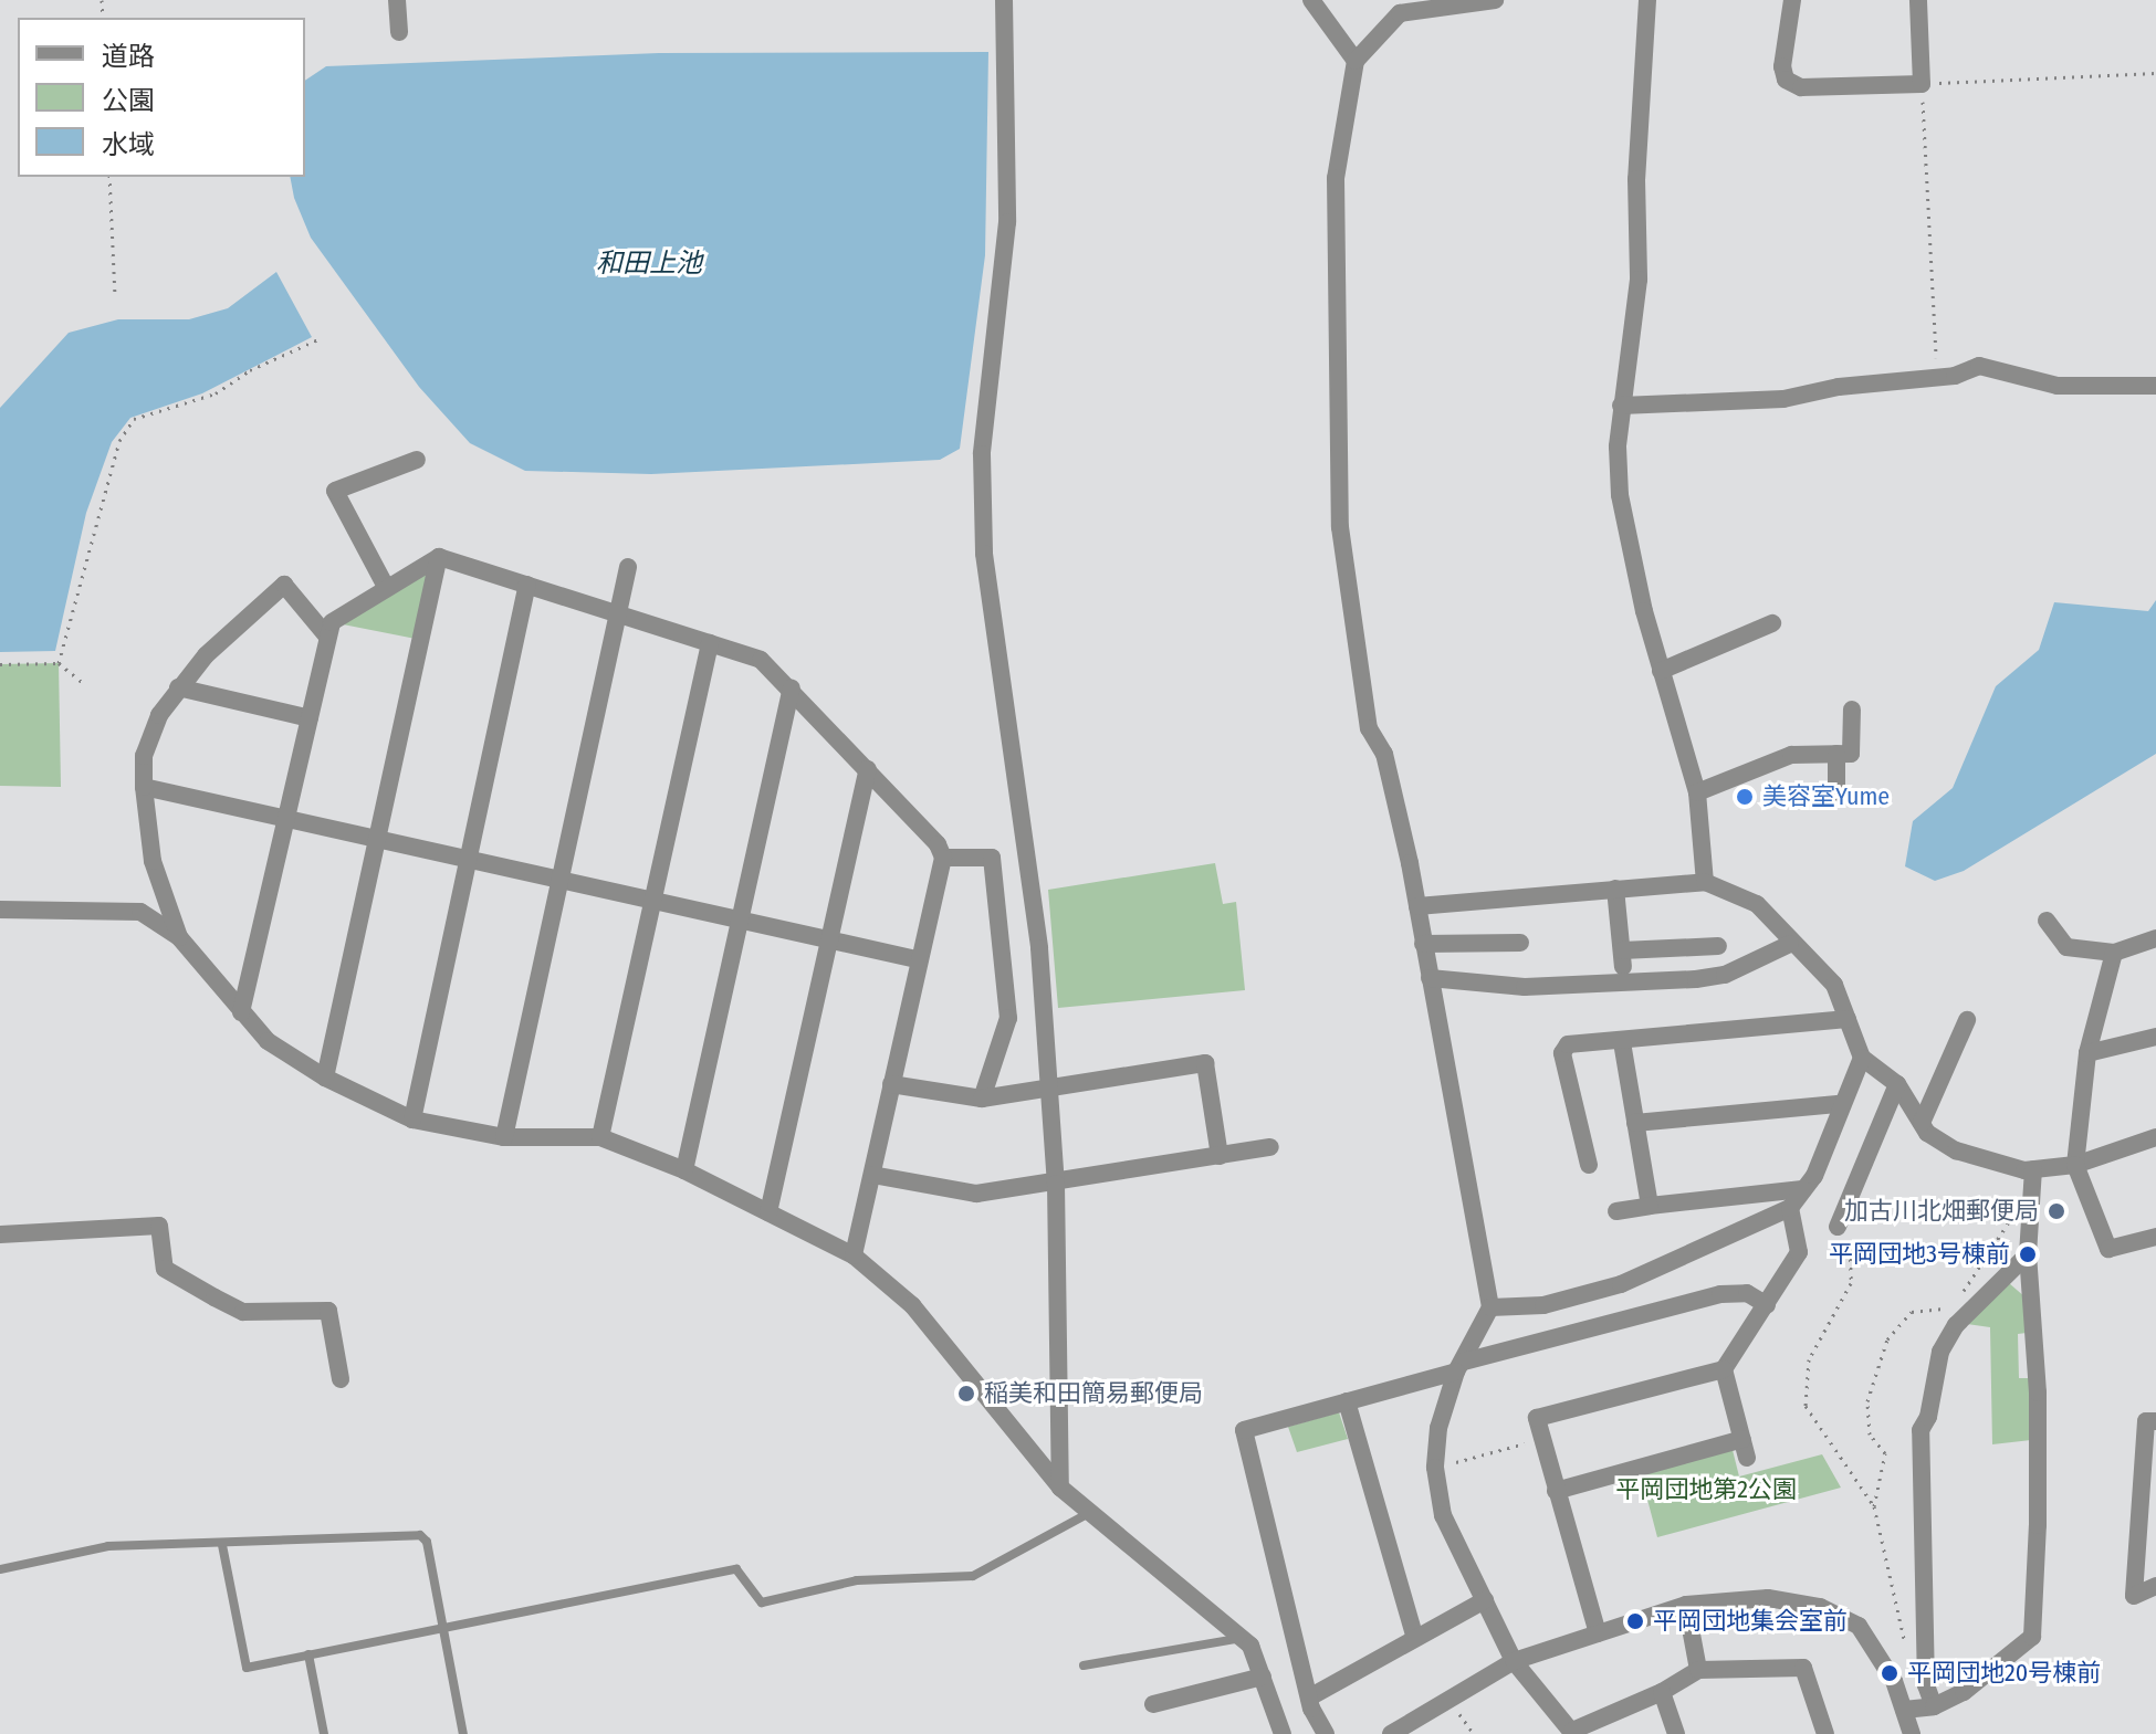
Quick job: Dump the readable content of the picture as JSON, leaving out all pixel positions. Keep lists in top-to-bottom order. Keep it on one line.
{"water":["和田上池"],"parks":["平岡団地第2公園"],"places":["美容室Yume","加古川北畑郵便局","平岡団地3号棟前","稲美和田簡易郵便局","平岡団地集会室前","平岡団地20号棟前"],"legend":["道路","公園","水域"]}
